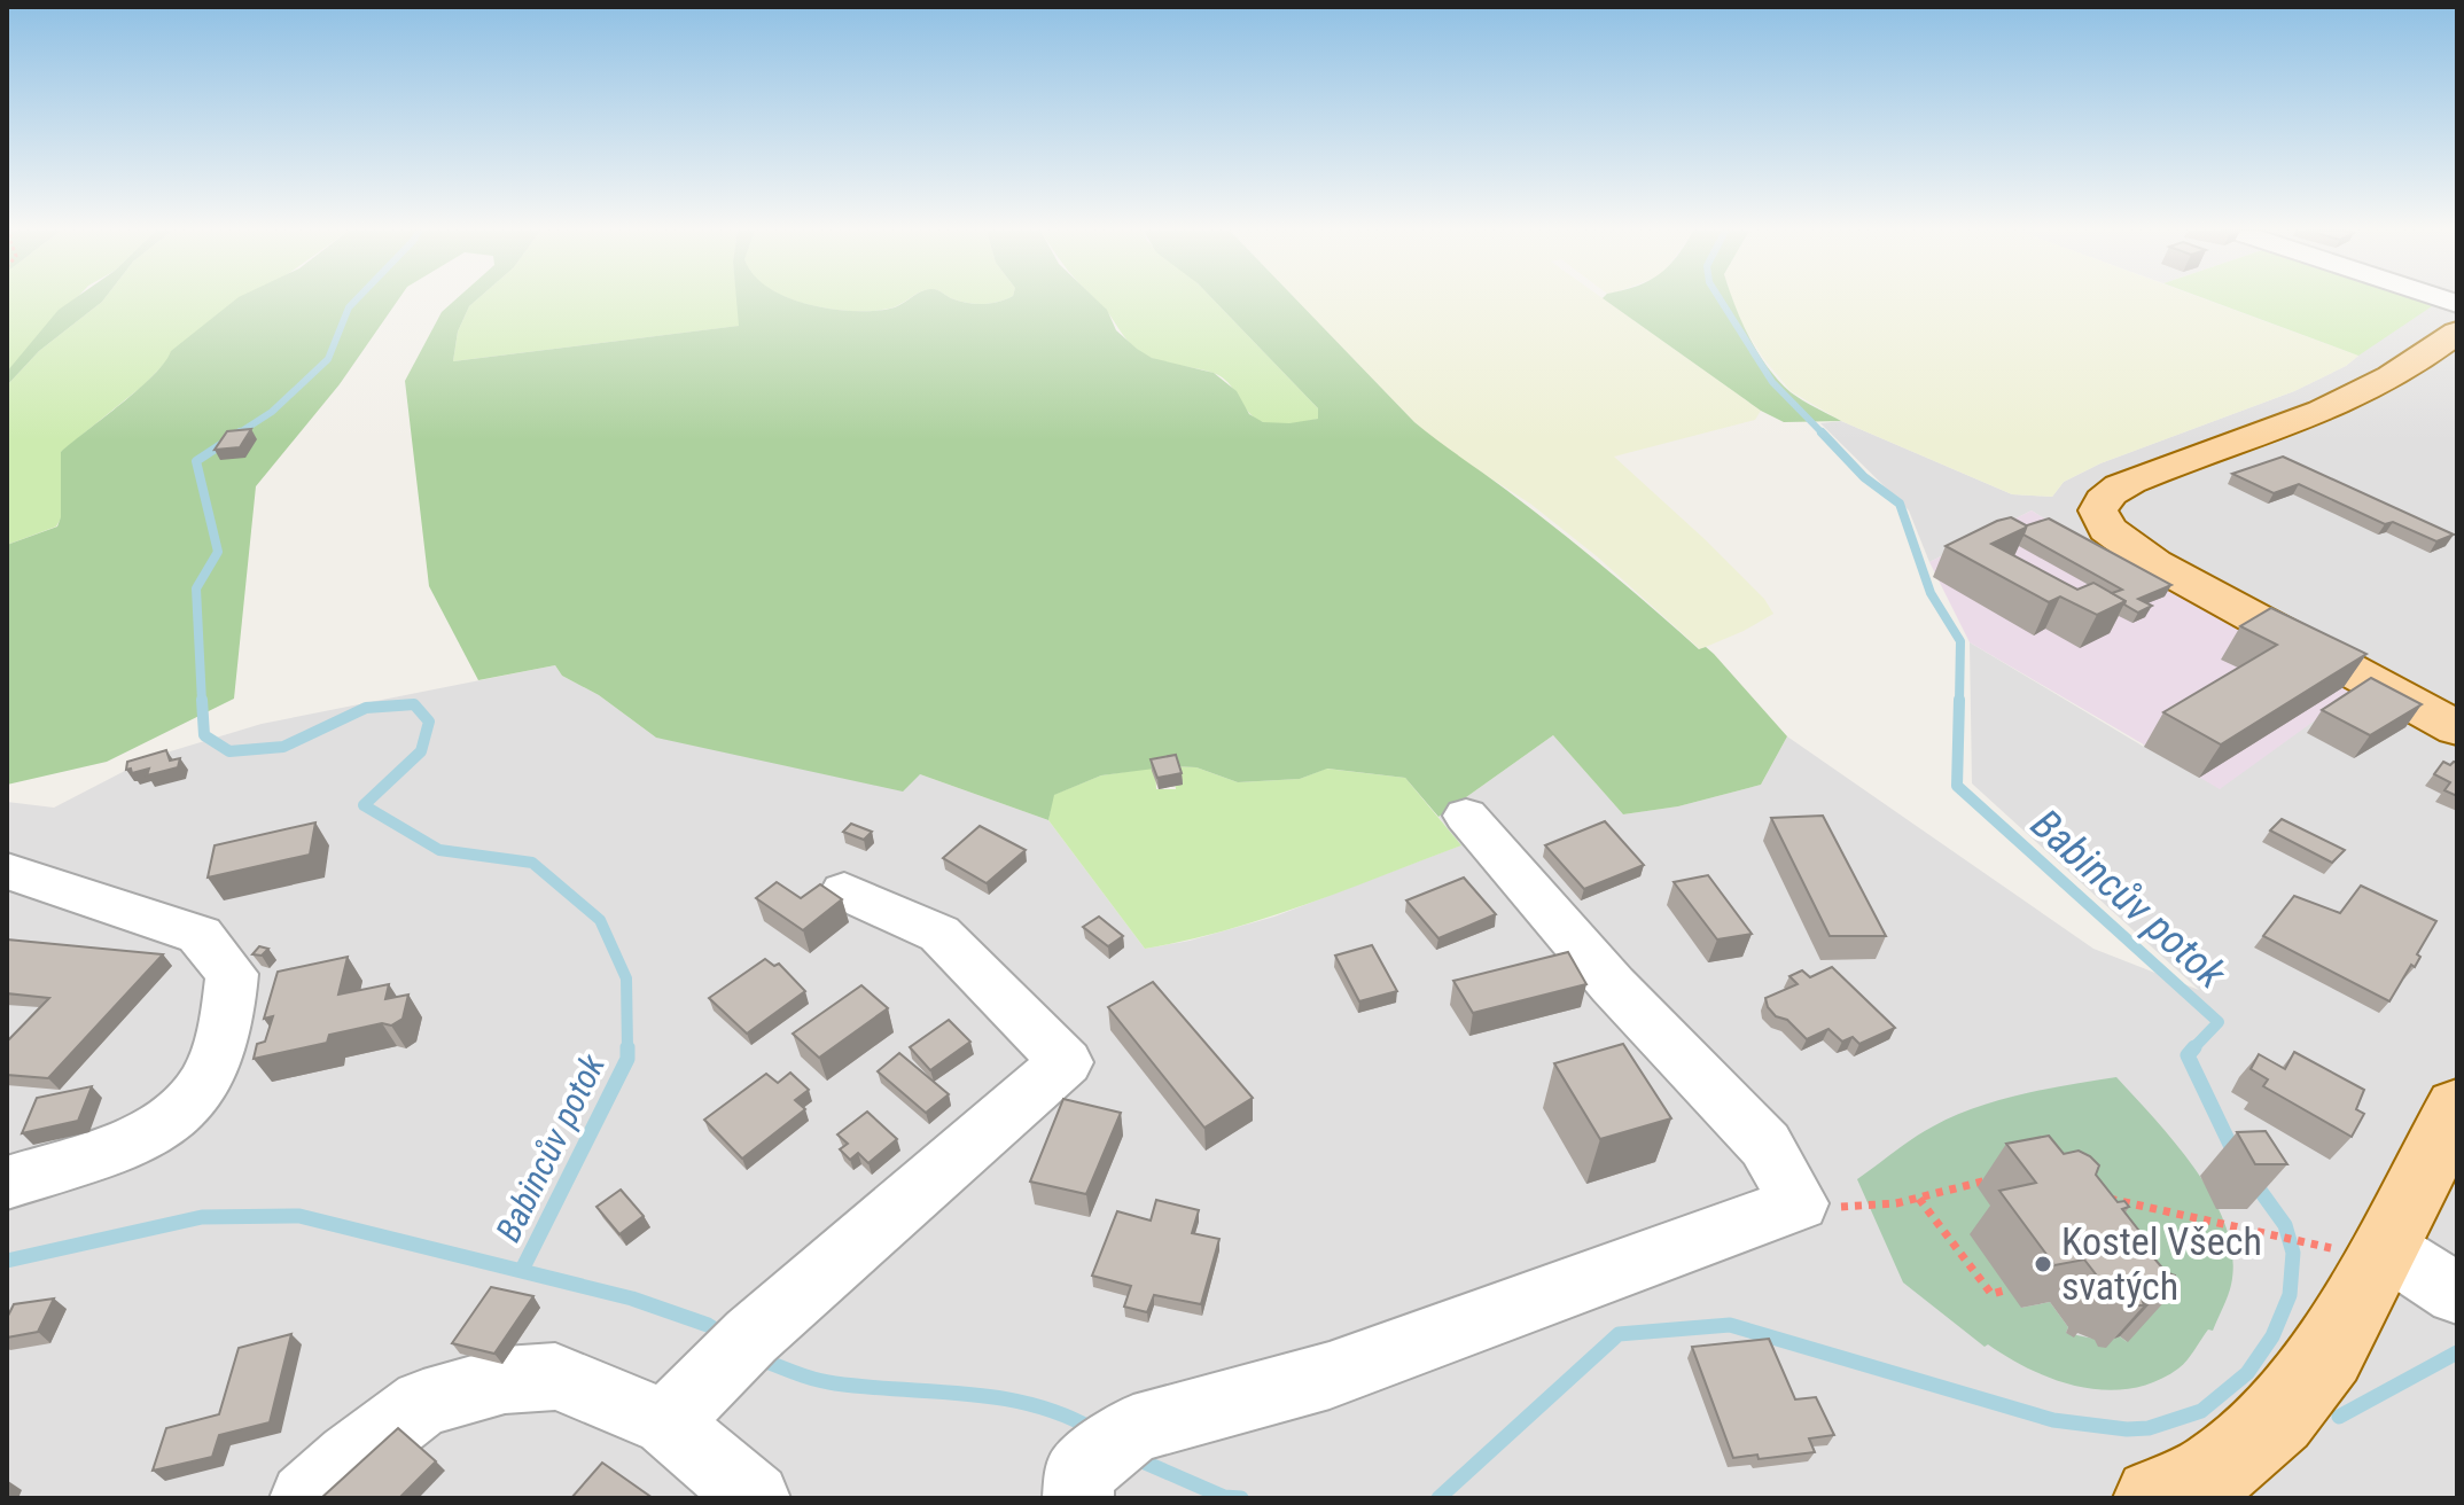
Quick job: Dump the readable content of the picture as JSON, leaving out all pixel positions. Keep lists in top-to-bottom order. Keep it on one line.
{"water":["Babincův potok"],"places":["Kostel Všech svatých"]}
